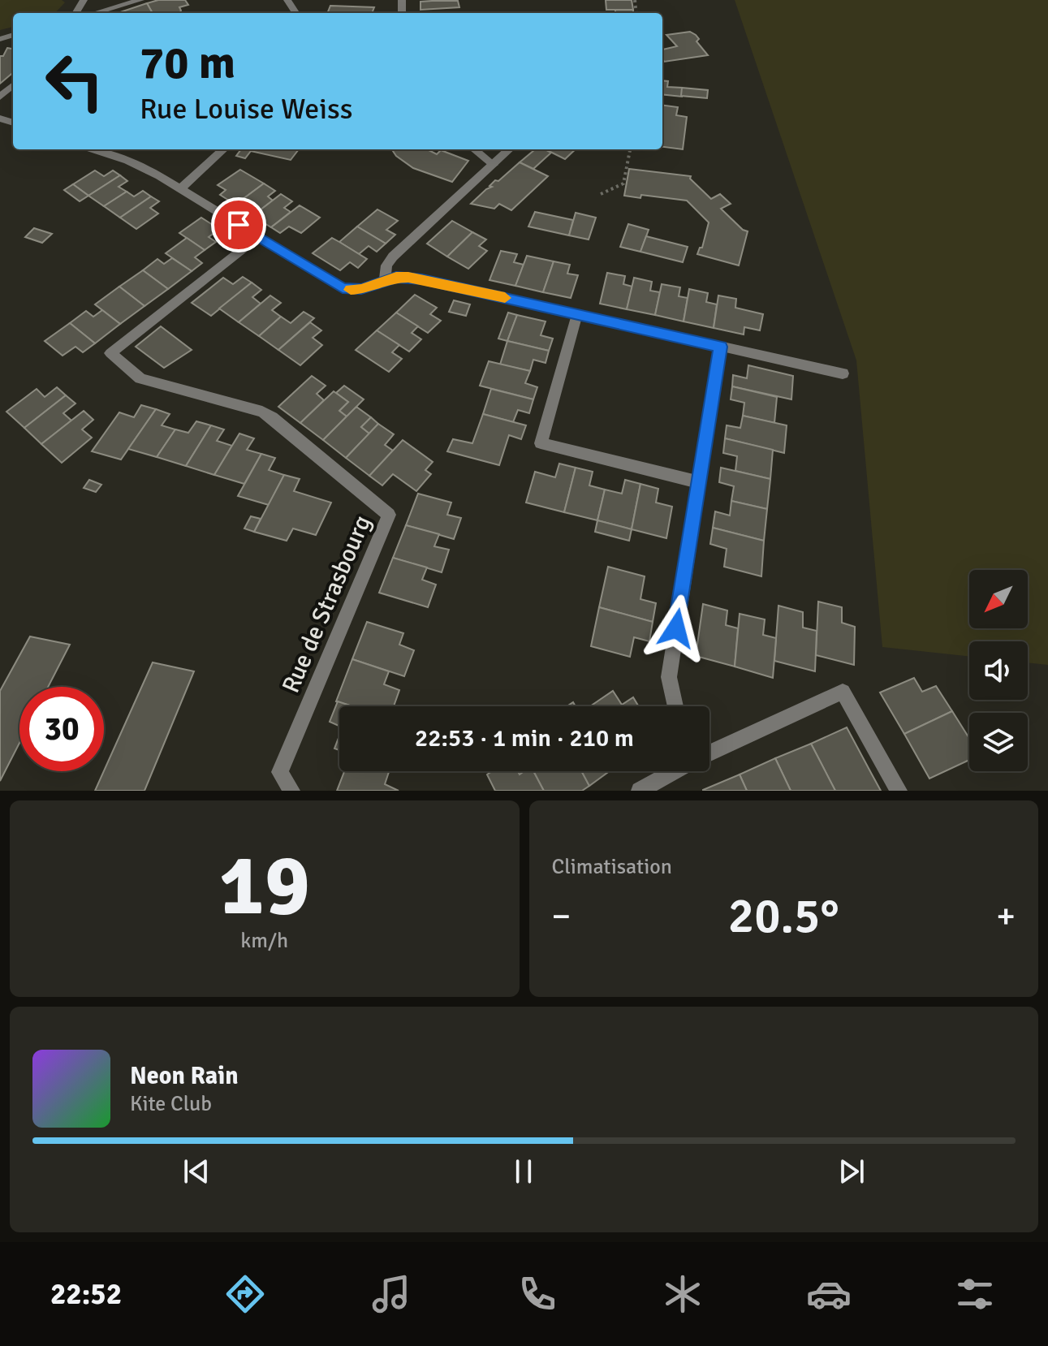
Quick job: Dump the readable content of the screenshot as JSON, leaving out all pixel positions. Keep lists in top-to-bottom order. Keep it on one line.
{"streets":{"street":["Rue de Strasbourg"]},"north":"bottom left","page":{"turn":["70 m","Rue Louise Weiss"],"limit":"30","trip":"22:53 · 1 min · 210 m","tile":[["19","km/h"],"Climatisation"],"heat":["−","20.5°","+"],"song":["Neon Rain","Kite Club"],"tabs":"22:52"}}
